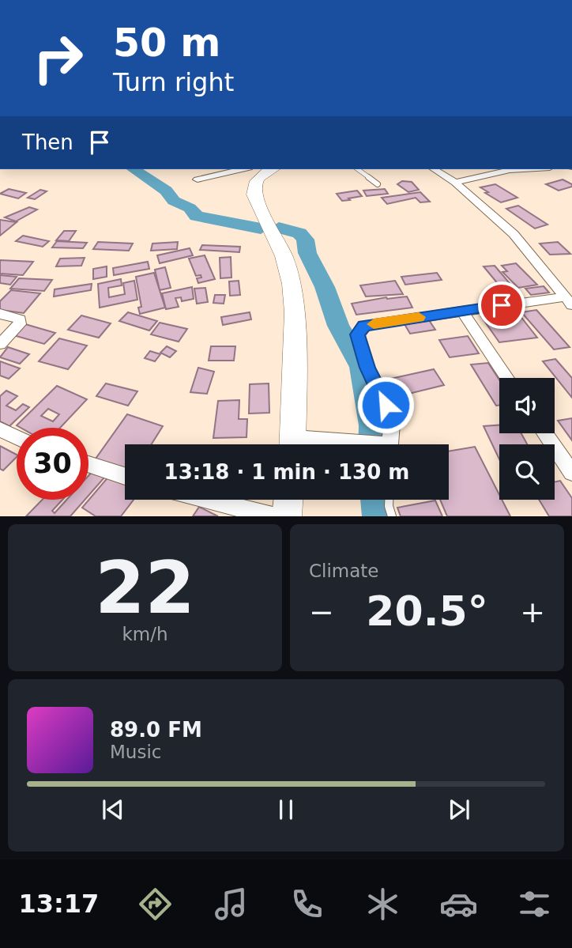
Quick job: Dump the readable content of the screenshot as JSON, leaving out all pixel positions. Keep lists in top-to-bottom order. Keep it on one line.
{"page":{"turn":["50 m","Turn right"],"then":"Then","limit":"30","trip":"13:18 · 1 min · 130 m","tile":[["22","km/h"],"Climate"],"heat":["−","20.5°","+"],"song":["89.0 FM","Music"],"tabs":"13:17"}}
